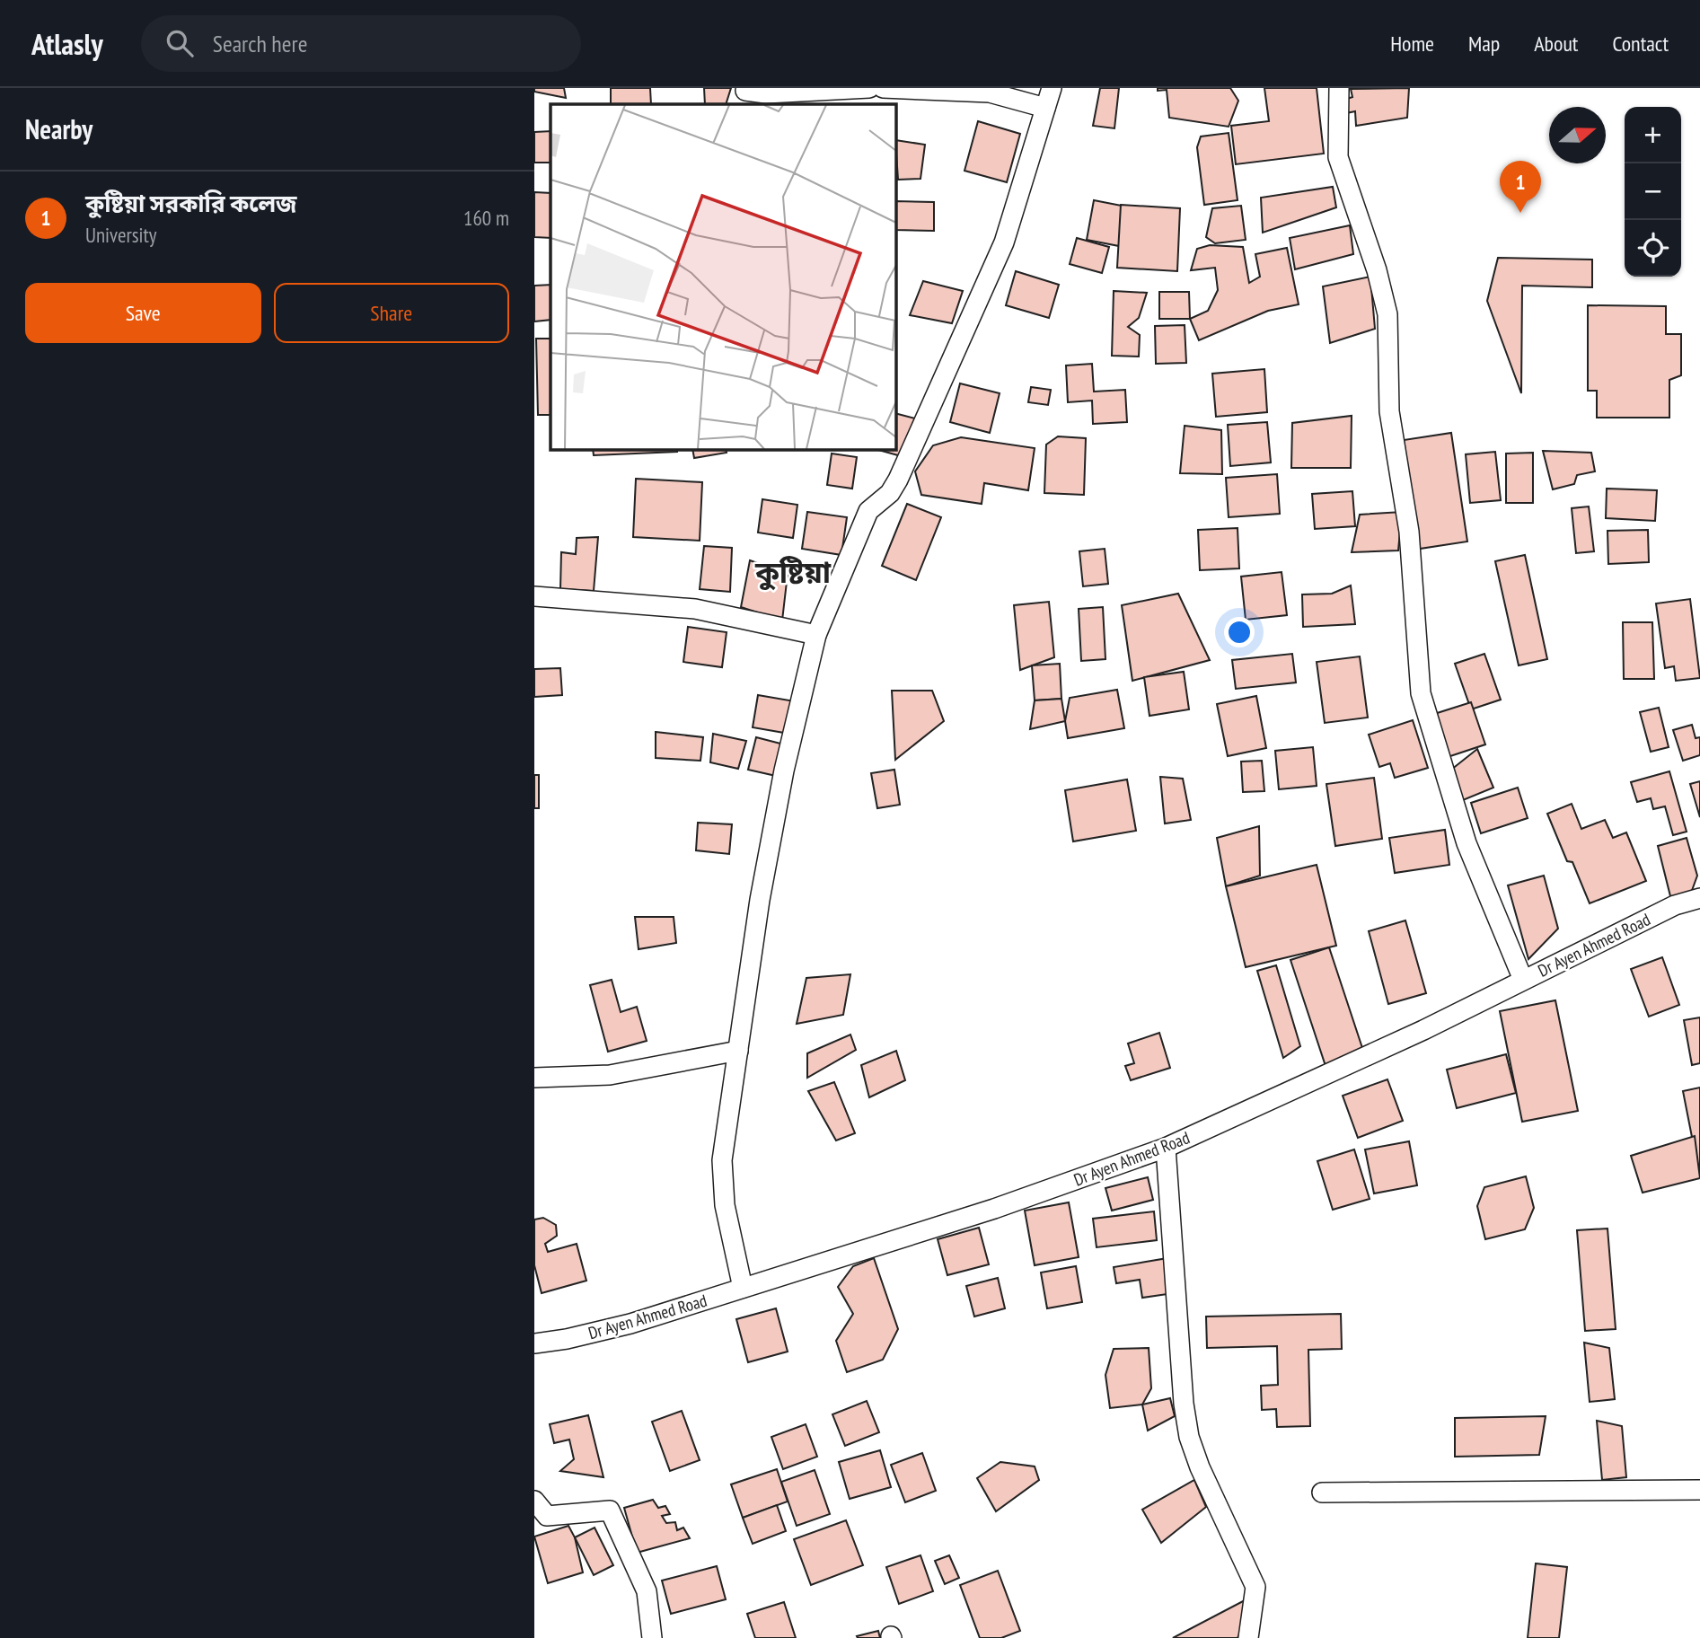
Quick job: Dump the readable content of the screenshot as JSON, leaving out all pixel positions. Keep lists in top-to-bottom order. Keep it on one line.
{"streets":{"street":["Dr Ayen Ahmed Road"]},"districts":["কুষ্টিয়া"],"north":"right","page":{"header":"Atlasly","search":"Search here","nav":["Home","Map","About","Contact"],"heading":"Nearby","map_buttons":["+","−"],"pins":"1","list":[{"mark":"1","name":"কুষ্টিয়া সরকারি কলেজ","note":"University","value":"160 m"}],"buttons":["Save","Share"]}}
